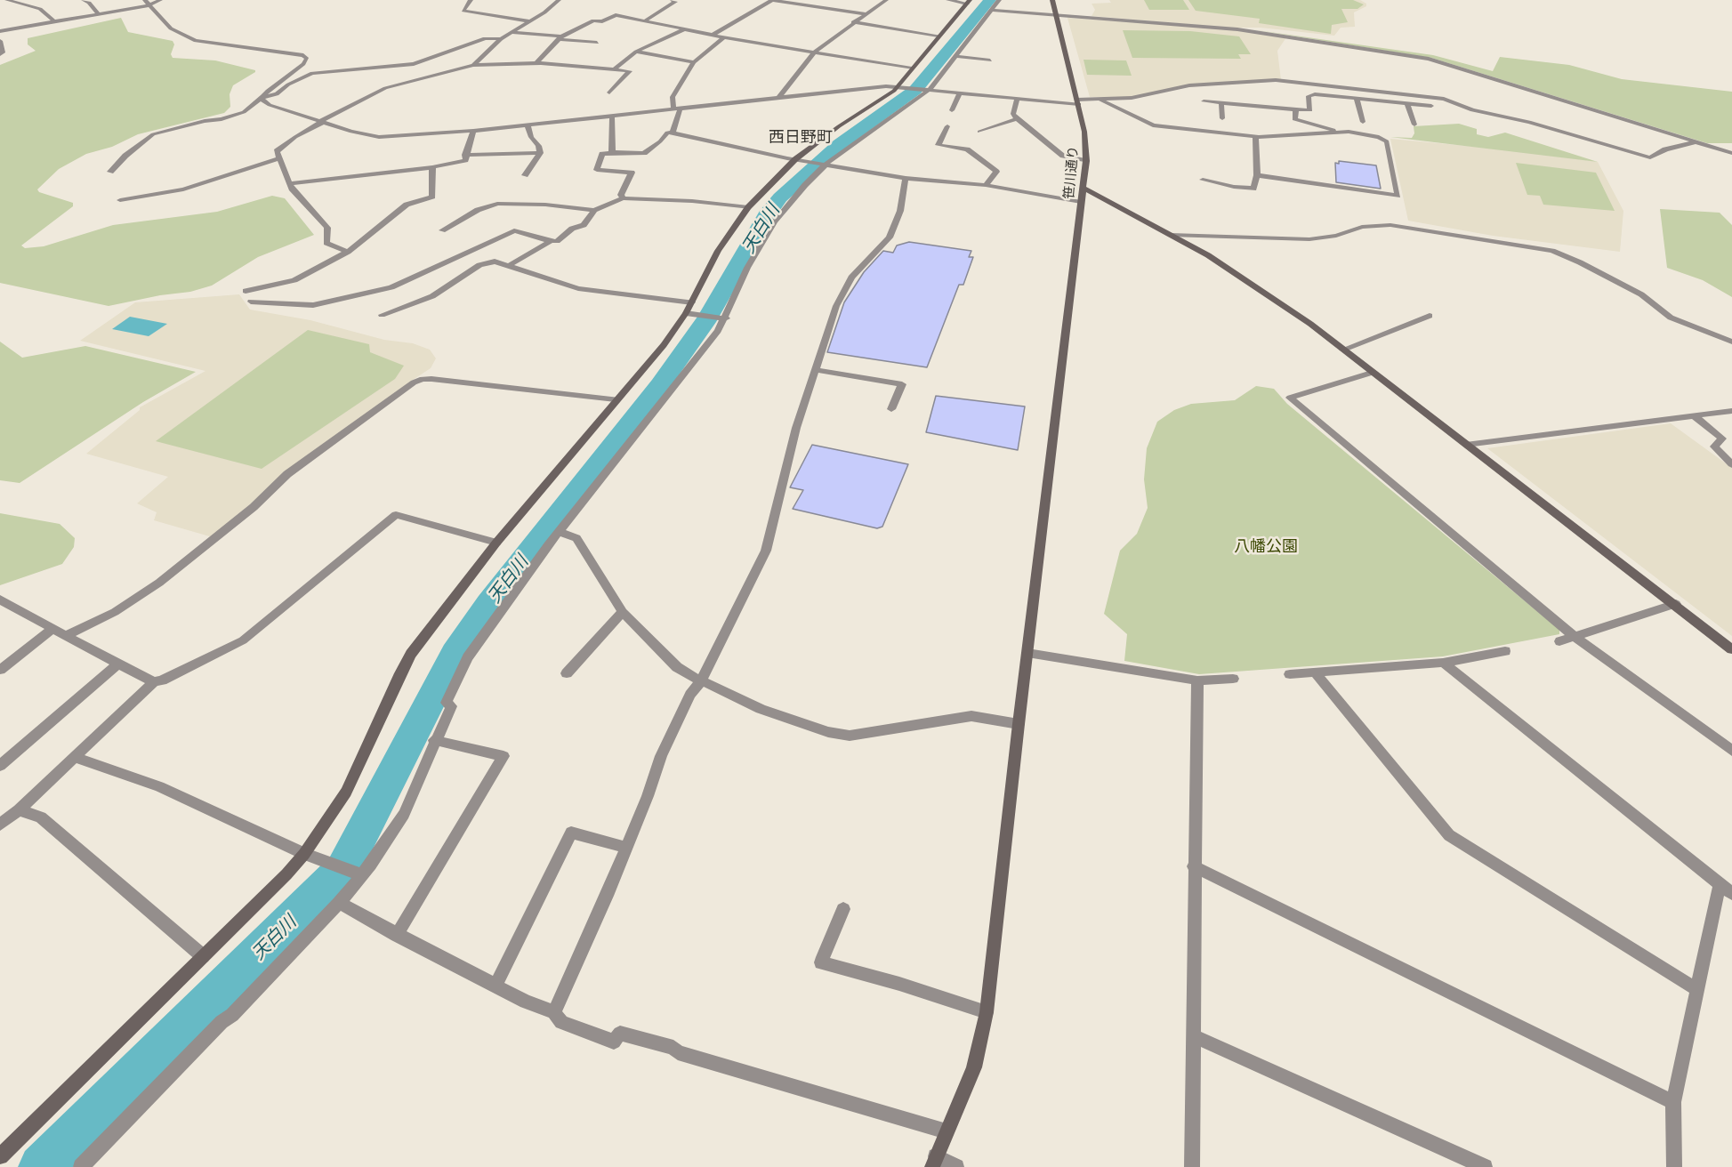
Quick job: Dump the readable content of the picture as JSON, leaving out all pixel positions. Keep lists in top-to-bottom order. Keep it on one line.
{"streets":{"street":["笹川通り"]},"districts":["西日野町"],"water":["天白川"],"parks":["八幡公園"]}
